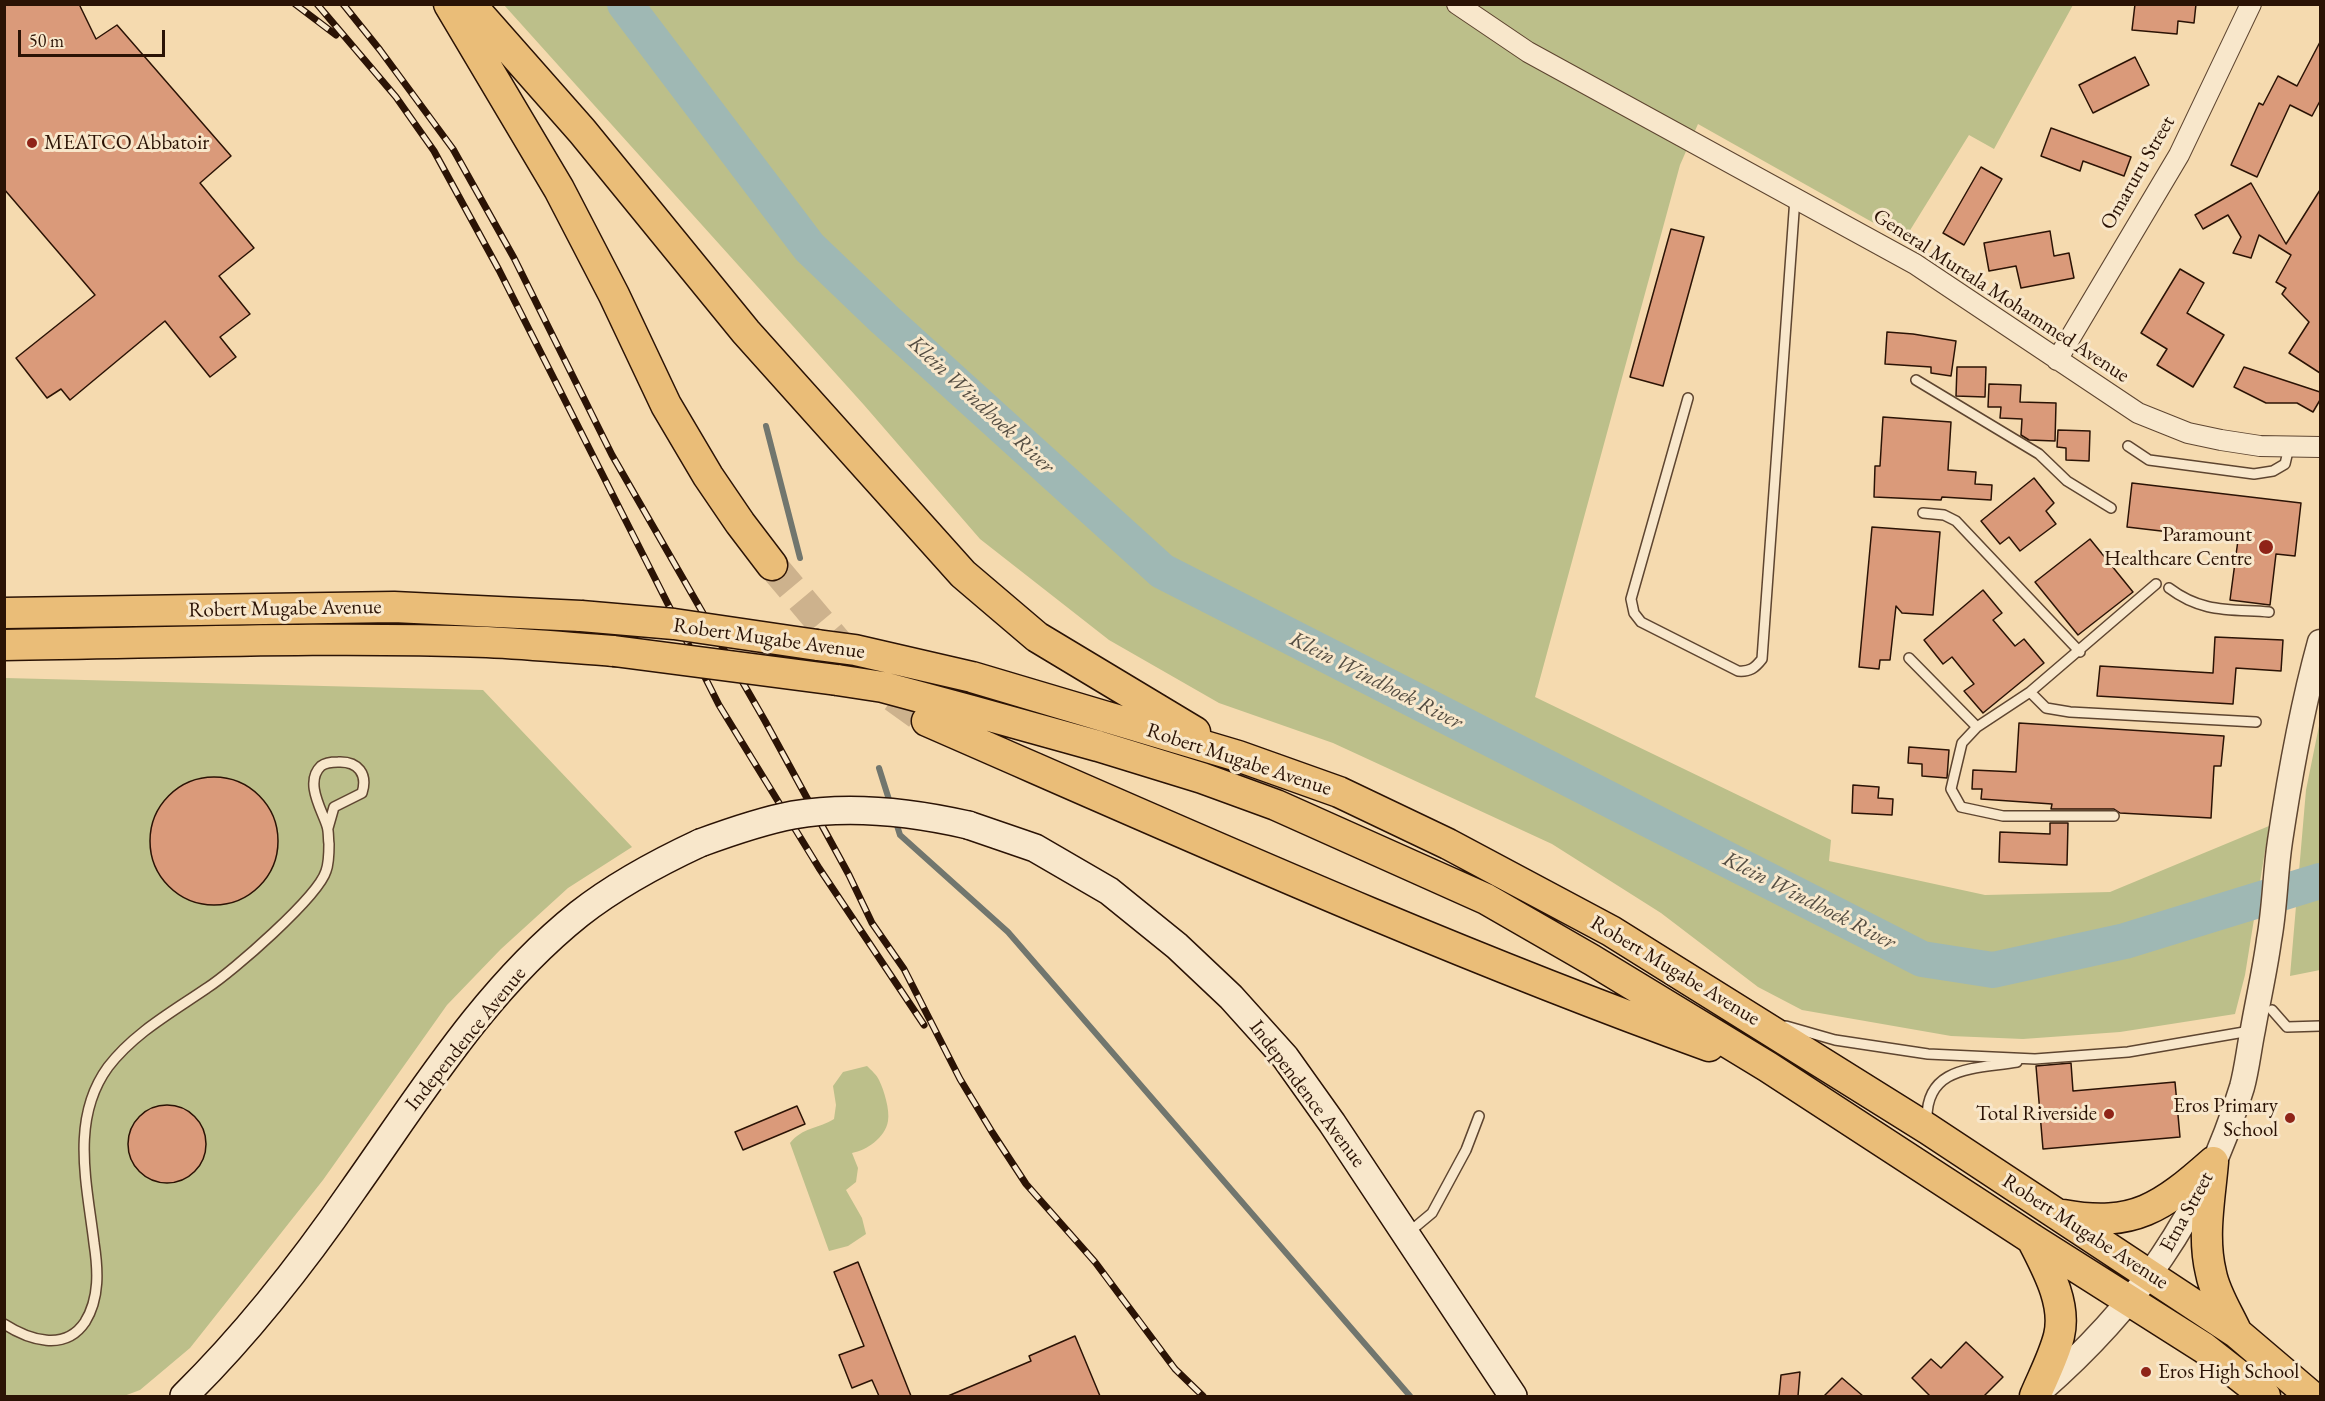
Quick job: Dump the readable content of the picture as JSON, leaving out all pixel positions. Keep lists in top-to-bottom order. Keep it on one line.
{"streets":{"main road":["Robert Mugabe Avenue","Independence Avenue"],"street":["Omaruru Street","General Murtala Mohammed Avenue","Etna Street"]},"crossings":[["Omaruru Street","General Murtala Mohammed Avenue"],["Robert Mugabe Avenue","Etna Street"]],"water":["Klein Windhoek River"],"places":["MEATCO Abbatoir","Paramount Healthcare Centre","Total Riverside","Eros Primary School","Eros High School"],"scale_bar":"50 m"}
